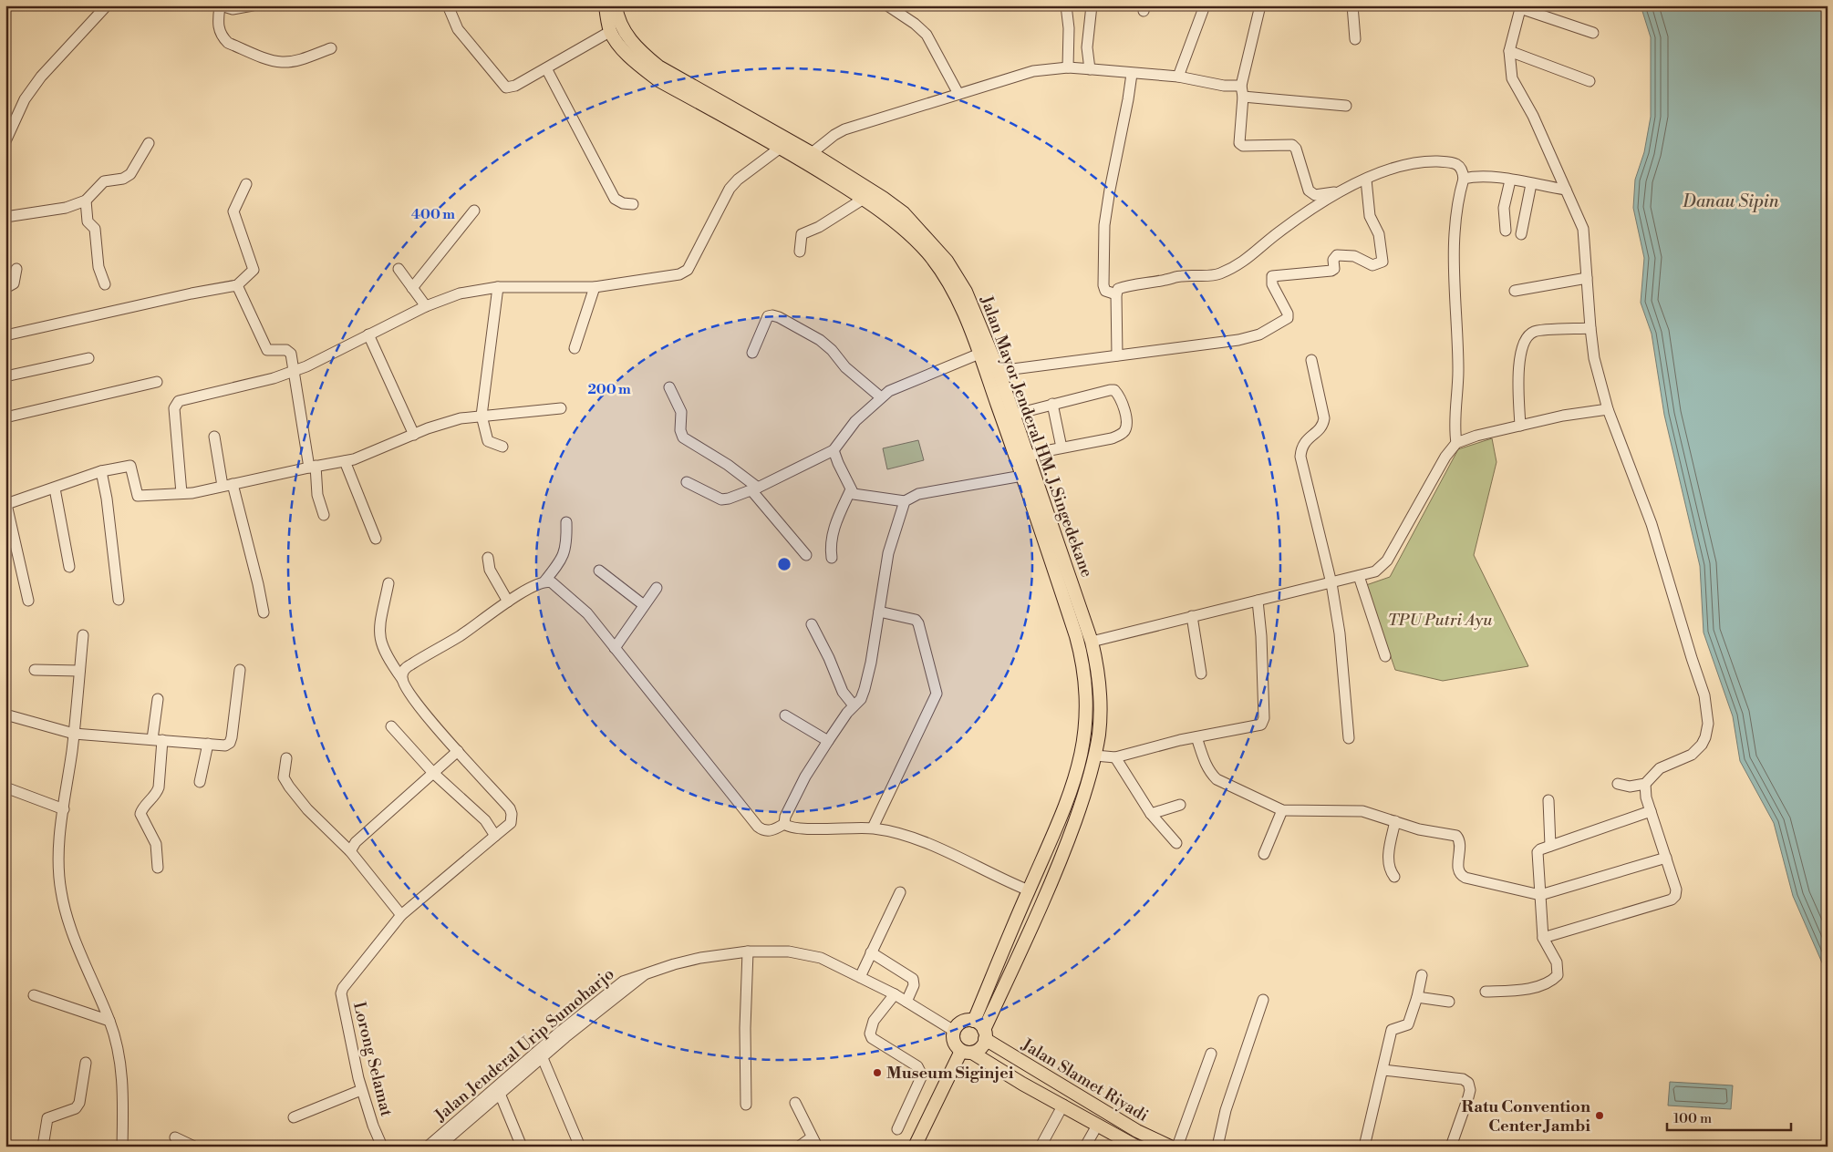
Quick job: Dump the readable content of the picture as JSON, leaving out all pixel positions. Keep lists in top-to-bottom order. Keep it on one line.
{"streets":{"main road":["Jalan Mayor Jenderal HM. J.Singedekane","Jalan Slamet Riyadi"],"street":["Jalan Jenderal Urip Sumoharjo","Lorong Selamat"]},"crossings":[["Jalan Mayor Jenderal HM. J.Singedekane","Jalan Jenderal Urip Sumoharjo"],["Jalan Mayor Jenderal HM. J.Singedekane","Jalan Slamet Riyadi"],["Jalan Jenderal Urip Sumoharjo","Jalan Slamet Riyadi"]],"water":["Danau Sipin"],"parks":["TPU Putri Ayu"],"places":["Museum Siginjei","Ratu Convention Center Jambi"],"scale_bar":"100 m","rings":["400 m","200 m"]}
